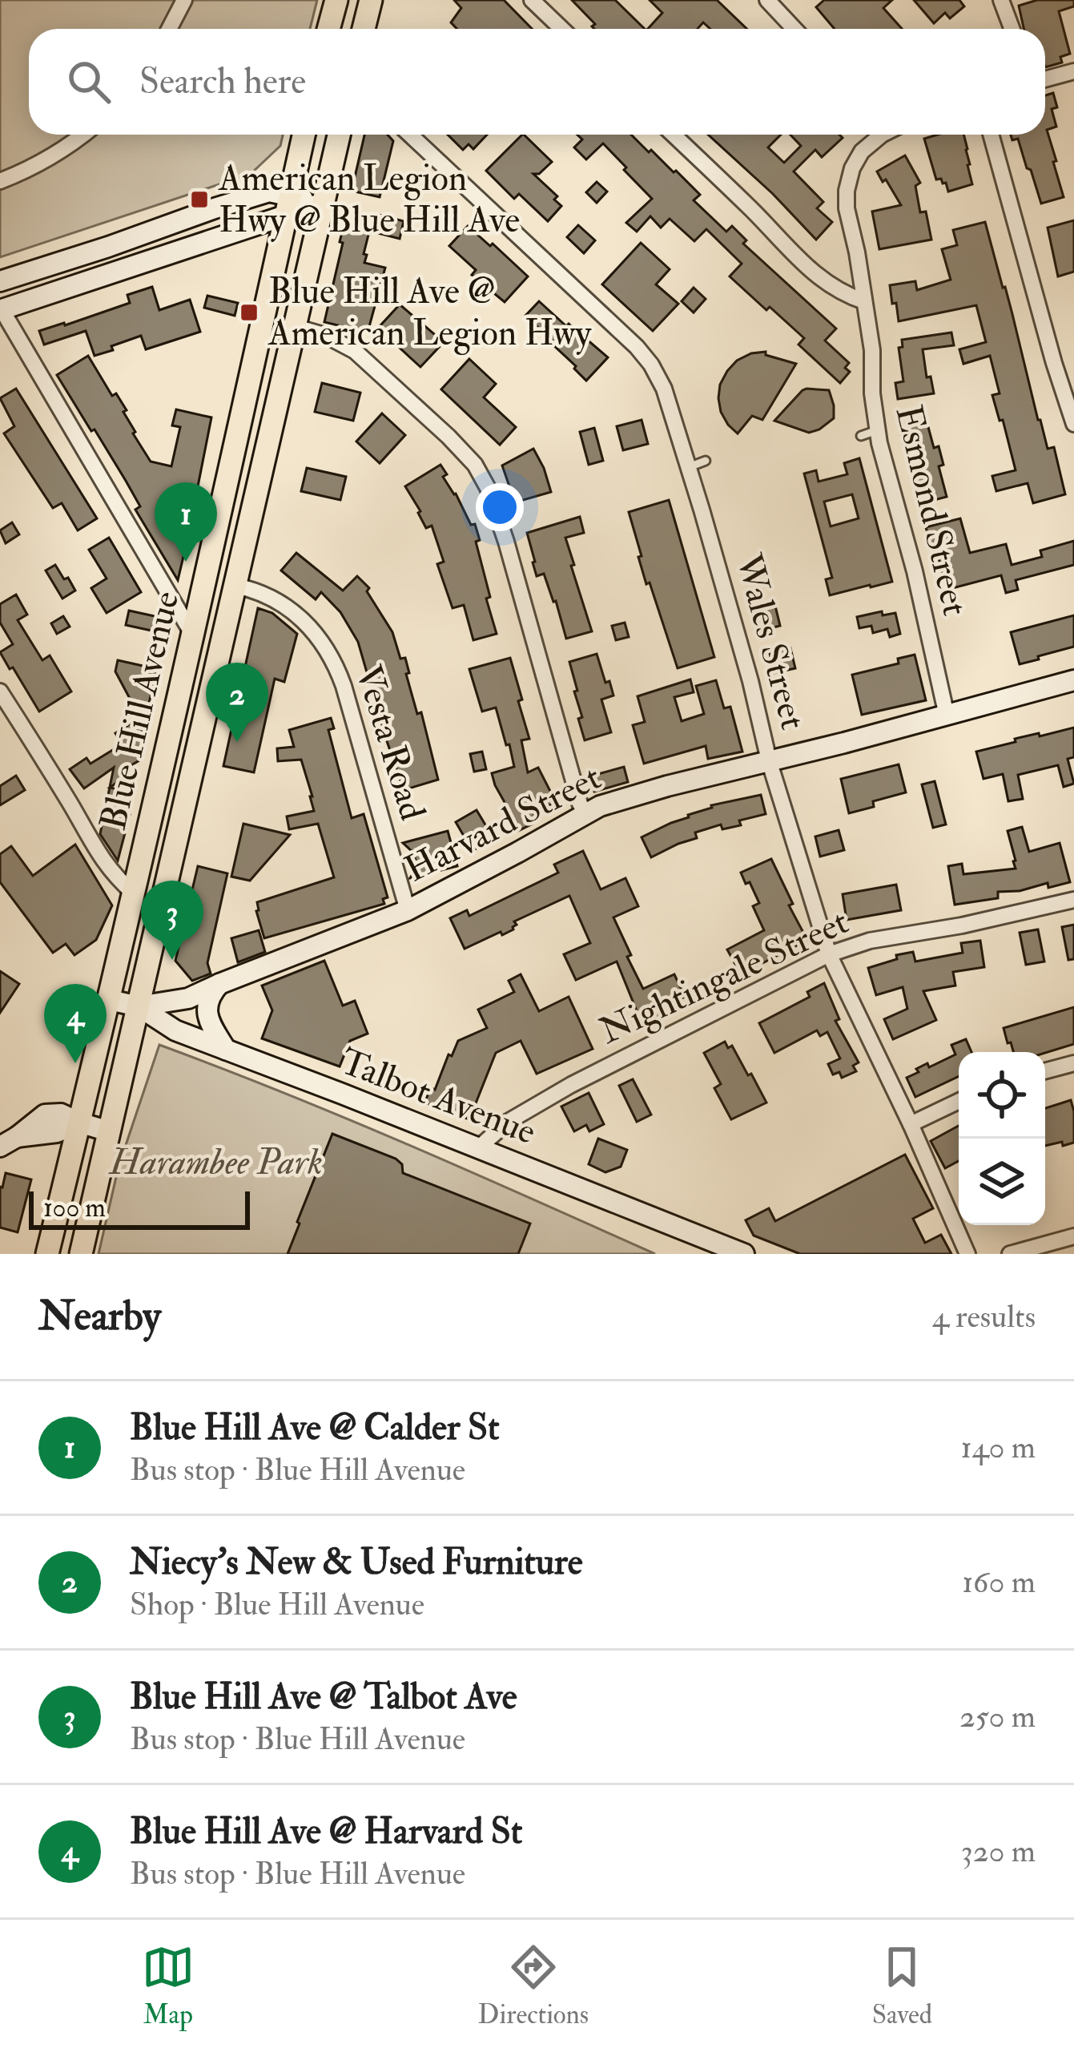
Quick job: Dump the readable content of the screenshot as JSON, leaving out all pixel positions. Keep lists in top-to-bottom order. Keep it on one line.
{"streets":{"main road":["Blue Hill Avenue","Harvard Street","Talbot Avenue"],"street":["Esmond Street","Wales Street","Vesta Road","Nightingale Street"]},"crossings":[["Esmond Street","Harvard Street"],["Wales Street","Harvard Street"],["Wales Street","Nightingale Street"],["Blue Hill Avenue","Vesta Road"],["Blue Hill Avenue","Harvard Street"],["Blue Hill Avenue","Talbot Avenue"],["Vesta Road","Harvard Street"],["Harvard Street","Talbot Avenue"],["Nightingale Street","Talbot Avenue"]],"parks":["Harambee Park"],"places":{"transit":["American Legion Hwy @ Blue Hill Ave","Blue Hill Ave @ American Legion Hwy"]},"scale_bar":"100 m","page":{"search":"Search here","pins":["1","2","3","4"],"scale":"100 m","heading":["Nearby","4 results"],"list":[{"mark":"1","name":"Blue Hill Ave @ Calder St","note":"Bus stop · Blue Hill Avenue","value":"140 m"},{"mark":"2","name":"Niecy's New & Used Furniture","note":"Shop · Blue Hill Avenue","value":"160 m"},{"mark":"3","name":"Blue Hill Ave @ Talbot Ave","note":"Bus stop · Blue Hill Avenue","value":"250 m"},{"mark":"4","name":"Blue Hill Ave @ Harvard St","note":"Bus stop · Blue Hill Avenue","value":"320 m"}],"nav":["Map","Directions","Saved"]}}
